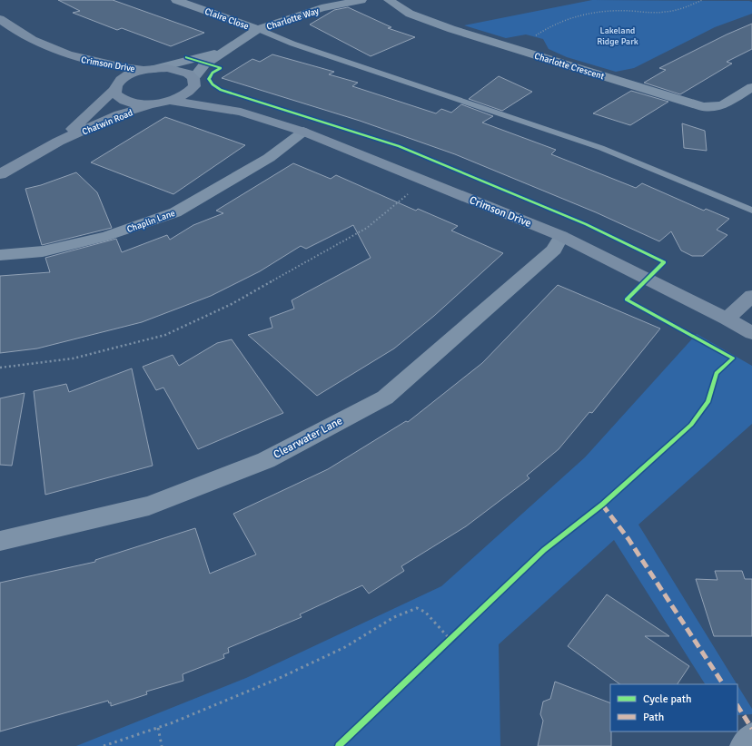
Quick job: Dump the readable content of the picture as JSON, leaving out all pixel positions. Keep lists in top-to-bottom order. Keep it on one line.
{"streets":{"street":["Claire Close","Charlotte Way","Crimson Drive","Charlotte Crescent","Chatwin Road","Chaplin Lane","Clearwater Lane"]},"crossings":[["Claire Close","Charlotte Way"],["Crimson Drive","Chatwin Road"],["Crimson Drive","Chaplin Lane"],["Crimson Drive","Clearwater Lane"]],"parks":["Lakeland Ridge Park"],"legend":["Cycle path","Path"]}
